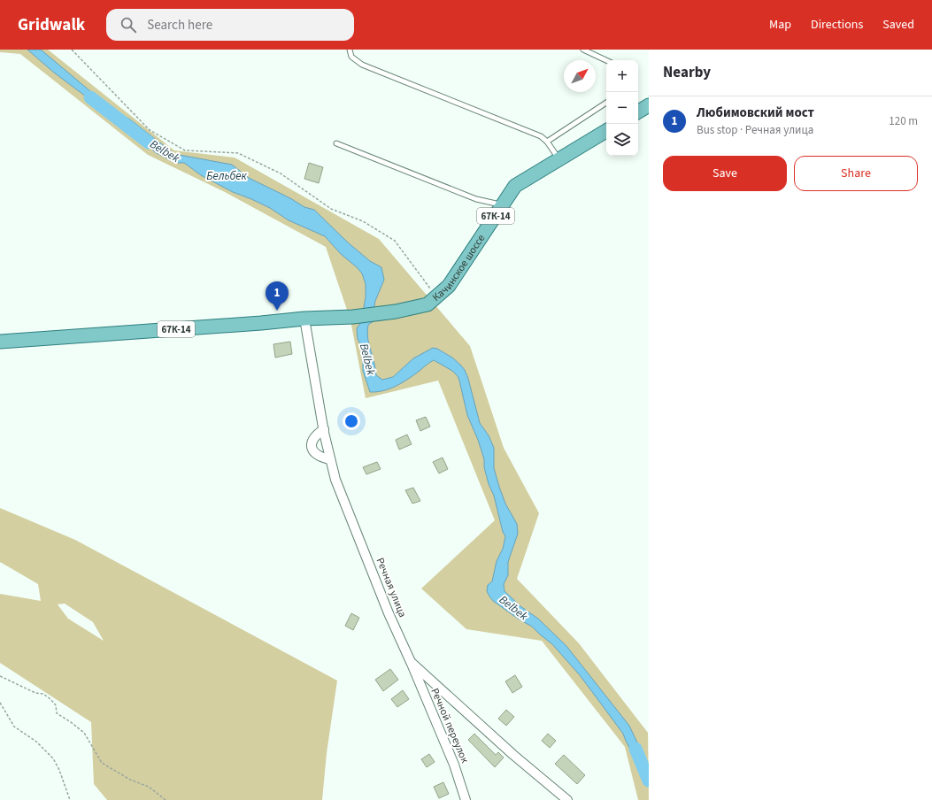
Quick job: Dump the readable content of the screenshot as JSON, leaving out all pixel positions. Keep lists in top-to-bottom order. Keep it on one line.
{"streets":{"main road":["67К-14","Качинское шоссе"],"street":["Речная улица","Речной переулок"]},"crossings":[["67К-14","Качинское шоссе"],["67К-14","Речная улица"],["Качинское шоссе","Речная улица"],["Речная улица","Речной переулок"]],"water":["Belbek","Бельбек"],"north":"top right","page":{"header":"Gridwalk","search":"Search here","nav":["Map","Directions","Saved"],"heading":"Nearby","map_buttons":["+","−"],"list":[{"mark":"1","name":"Любимовский мост","note":"Bus stop · Речная улица","value":"120 m"}],"buttons":["Save","Share"],"pins":"1"}}
